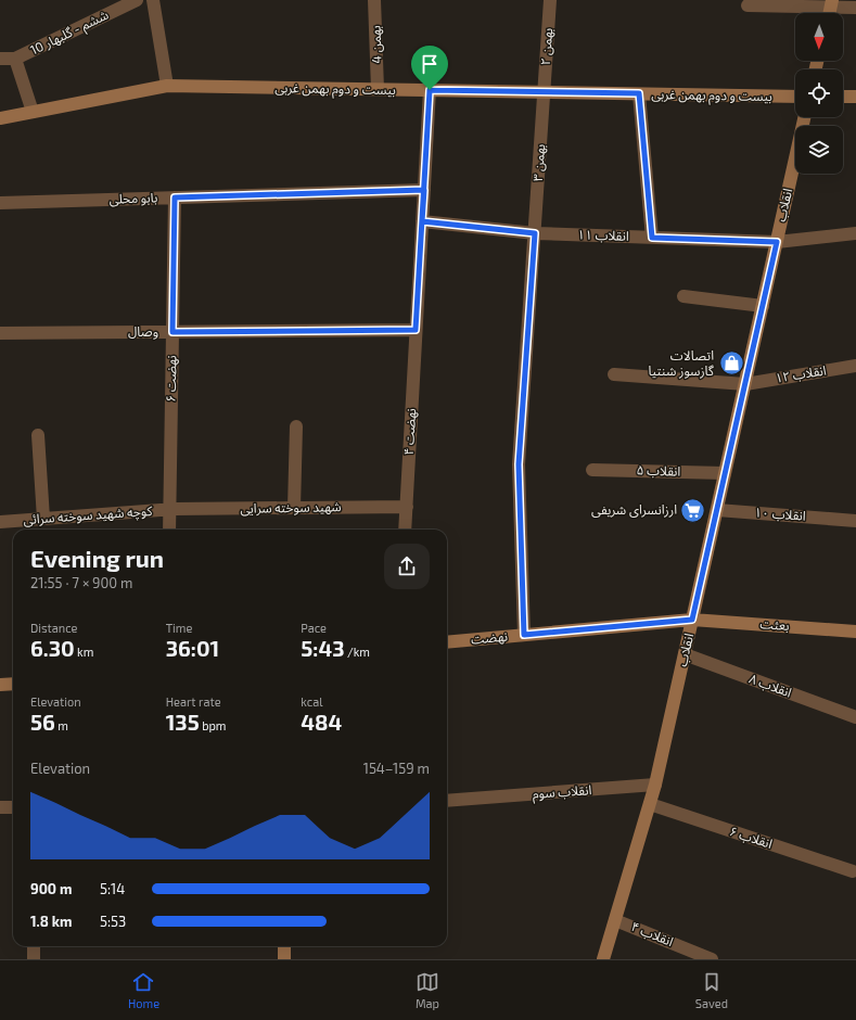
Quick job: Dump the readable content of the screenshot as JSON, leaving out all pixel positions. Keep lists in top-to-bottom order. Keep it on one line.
{"streets":{"street":["ششم - گلبهار 10","بهمن 4","۲ بهمن","بیست و دوم بهمن غربی","۳ بهمن","بابو محلی","انقلاب","۱۱ انقلاب","وصال","۱۲ انقلاب","۶ نهضت","۴ نهضت","۵ انقلاب","شهید سوخته سرایی","۱۰ انقلاب","کوچه شهید سوخته سرائی","بعثت","نهضت","۸ انقلاب","انقلاب سوم","۶ انقلاب","۴ انقلاب"]},"crossings":[["بهمن 4","بیست و دوم بهمن غربی"],["۲ بهمن","بیست و دوم بهمن غربی"],["۲ بهمن","۳ بهمن"],["بیست و دوم بهمن غربی","۳ بهمن"],["بیست و دوم بهمن غربی","۴ نهضت"],["۳ بهمن","۱۱ انقلاب"],["۳ بهمن","نهضت"],["بابو محلی","۶ نهضت"],["بابو محلی","۴ نهضت"],["انقلاب","۱۱ انقلاب"],["انقلاب","۱۲ انقلاب"],["انقلاب","۵ انقلاب"],["انقلاب","۱۰ انقلاب"],["انقلاب","بعثت"],["انقلاب","نهضت"],["انقلاب","۸ انقلاب"],["انقلاب","انقلاب سوم"],["انقلاب","۶ انقلاب"],["انقلاب","۴ انقلاب"],["۱۱ انقلاب","۴ نهضت"],["وصال","۶ نهضت"],["وصال","۴ نهضت"],["۶ نهضت","شهید سوخته سرایی"],["۶ نهضت","کوچه شهید سوخته سرائی"],["۴ نهضت","شهید سوخته سرایی"],["شهید سوخته سرایی","کوچه شهید سوخته سرائی"],["بعثت","نهضت"]],"places":{"shop":["اتصالات گازسوز شنتیا"],"supermarket":["ارزانسرای شریفی"]},"north":"bottom","page":{"heading":["Evening run","21:55 · 7 × 900 m"],"stats":[["Distance","6.30 km"],["Time","36:01"],["Pace","5:43 /km"],["Elevation","56 m"],["Heart rate","135 bpm"],["kcal","484"]],"chart":["Elevation","154–159 m"],"list":[{"name":"900 m","note":"5:14"},{"name":"1.8 km","note":"5:53"}],"tabs":["Home","Map","Saved"]}}
